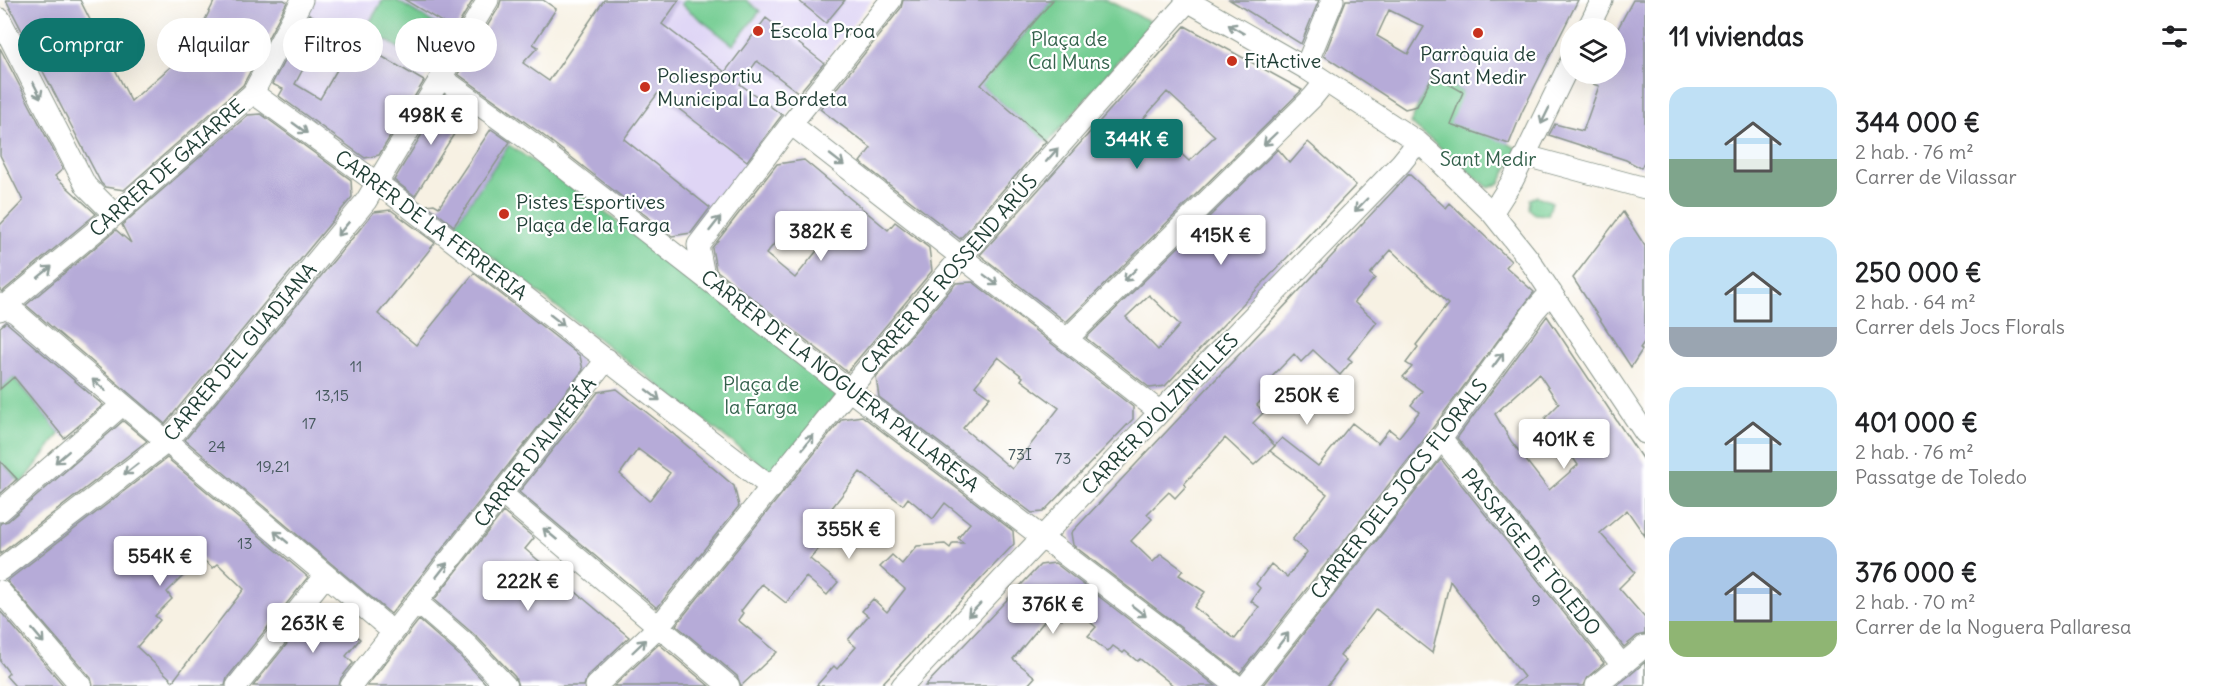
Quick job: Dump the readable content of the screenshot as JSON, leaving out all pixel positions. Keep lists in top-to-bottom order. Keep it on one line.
{"streets":{"street":["CARRER DE GAIARRE","CARRER DE LA FERRERIA","CARRER DE ROSSEND ARÚS","CARRER DEL GUADIANA","CARRER DE LA NOGUERA PALLARESA","CARRER D'OLZINELLES","CARRER D'ALMERÍA","CARRER DELS JOCS FLORALS","PASSATGE DE TOLEDO"]},"crossings":[["CARRER DE GAIARRE","CARRER DE LA FERRERIA"],["CARRER DE LA FERRERIA","CARRER DEL GUADIANA"],["CARRER DE LA FERRERIA","CARRER D'ALMERÍA"],["CARRER DE ROSSEND ARÚS","CARRER DE LA NOGUERA PALLARESA"],["CARRER DEL GUADIANA","CARRER DE LA NOGUERA PALLARESA"],["CARRER DE LA NOGUERA PALLARESA","CARRER D'OLZINELLES"],["CARRER DELS JOCS FLORALS","PASSATGE DE TOLEDO"]],"one_way":["CARRER DE LA FERRERIA","CARRER DEL GUADIANA","CARRER DELS JOCS FLORALS"],"parks":["Plaça de Cal Muns","Sant Medir","Plaça de la Farga"],"places":["Escola Proa","Parròquia de Sant Medir","FitActive","Poliesportiu Municipal La Bordeta","Pistes Esportives Plaça de la Farga"],"house_numbers":["11","13,15","17","24","73I","73","19,21","13","9"],"page":{"heading":"11 viviendas","chip":["Comprar","Alquilar","Filtros","Nuevo"],"list":[{"name":"344 000 €","note":"2 hab. · 76 m² · Carrer de Vilassar"},{"name":"250 000 €","note":"2 hab. · 64 m² · Carrer dels Jocs Florals"},{"name":"401 000 €","note":"2 hab. · 76 m² · Passatge de Toledo"},{"name":"376 000 €","note":"2 hab. · 70 m² · Carrer de la Noguera Pallaresa"}],"price":["498K €","344K €","382K €","415K €","250K €","401K €","355K €","554K €","222K €","376K €","263K €"]}}
